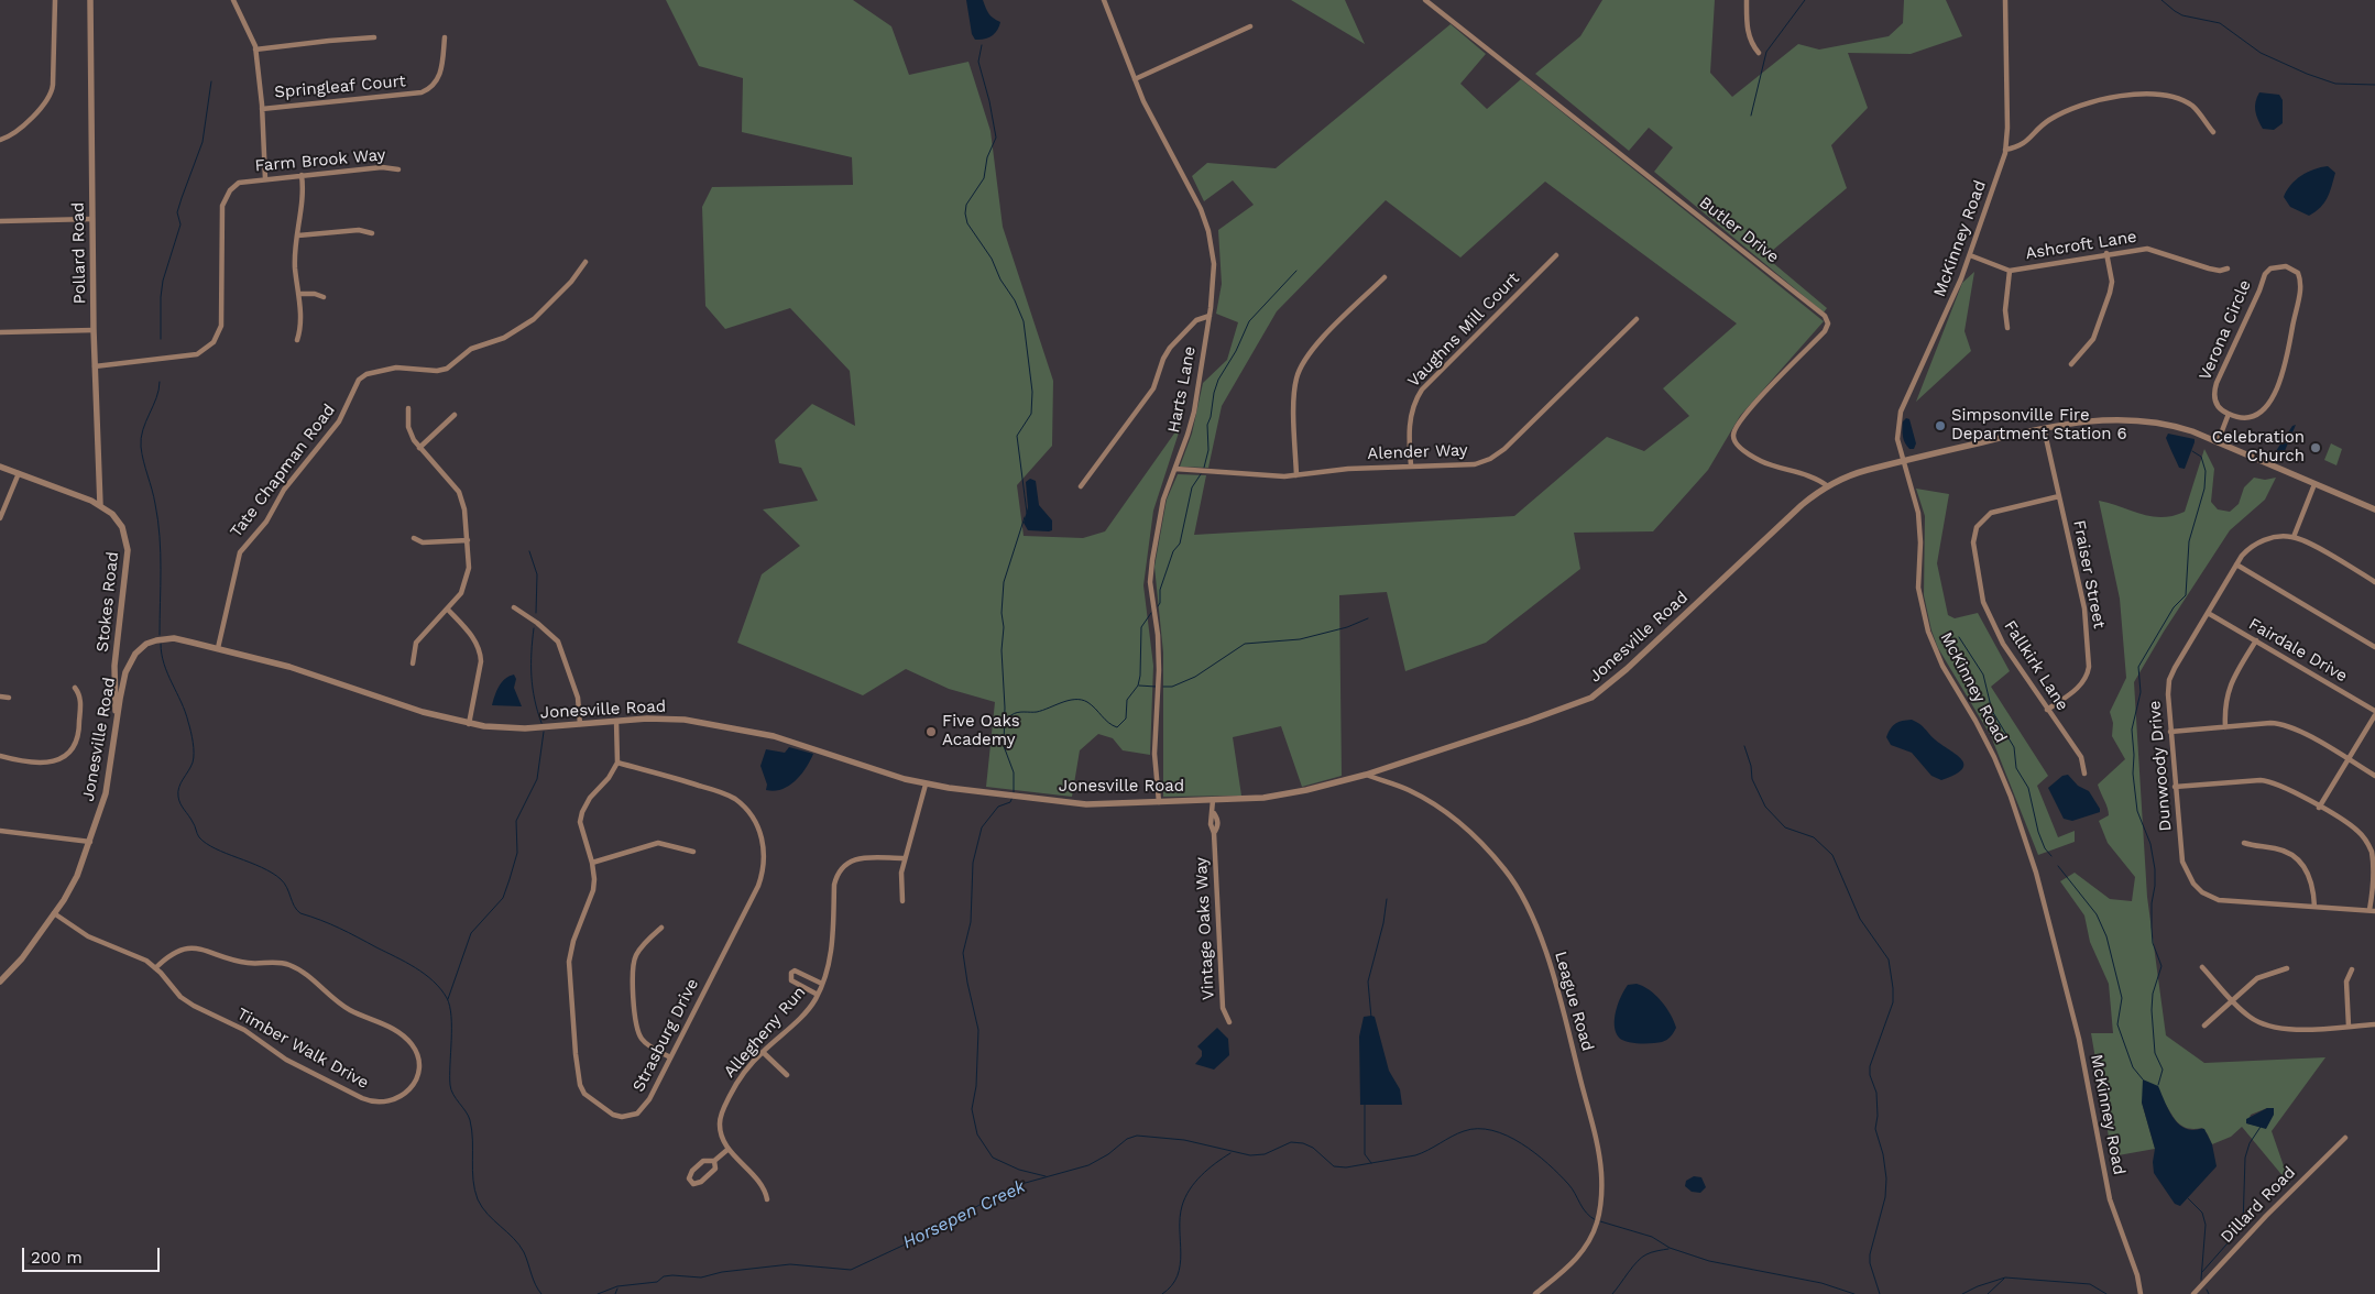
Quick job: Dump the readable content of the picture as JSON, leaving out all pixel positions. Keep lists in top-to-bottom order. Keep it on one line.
{"streets":{"street":["Springleaf Court","Farm Brook Way","Butler Drive","McKinney Road","Ashcroft Lane","Pollard Road","Vaughns Mill Court","Verona Circle","Harts Lane","Alender Way","Tate Chapman Road","Fraiser Street","Stokes Road","Jonesville Road","Fairdale Drive","Fallkirk Lane","Dunwoody Drive","Vintage Oaks Way","League Road","Allegheny Run","Strasburg Drive","Timber Walk Drive","Dillard Road"]},"crossings":[["Farm Brook Way","Pollard Road"],["Butler Drive","Jonesville Road"],["McKinney Road","Ashcroft Lane"],["McKinney Road","Jonesville Road"],["Pollard Road","Stokes Road"],["Vaughns Mill Court","Alender Way"],["Harts Lane","Alender Way"],["Harts Lane","Jonesville Road"],["Tate Chapman Road","Jonesville Road"],["Fraiser Street","Jonesville Road"],["Fraiser Street","Fallkirk Lane"],["Stokes Road","Jonesville Road"],["Jonesville Road","Vintage Oaks Way"],["Jonesville Road","League Road"],["Jonesville Road","Timber Walk Drive"],["Fairdale Drive","Dunwoody Drive"]],"water":["Horsepen Creek"],"places":["Simpsonville Fire Department Station 6","Celebration Church","Five Oaks Academy"],"scale_bar":"200 m"}
